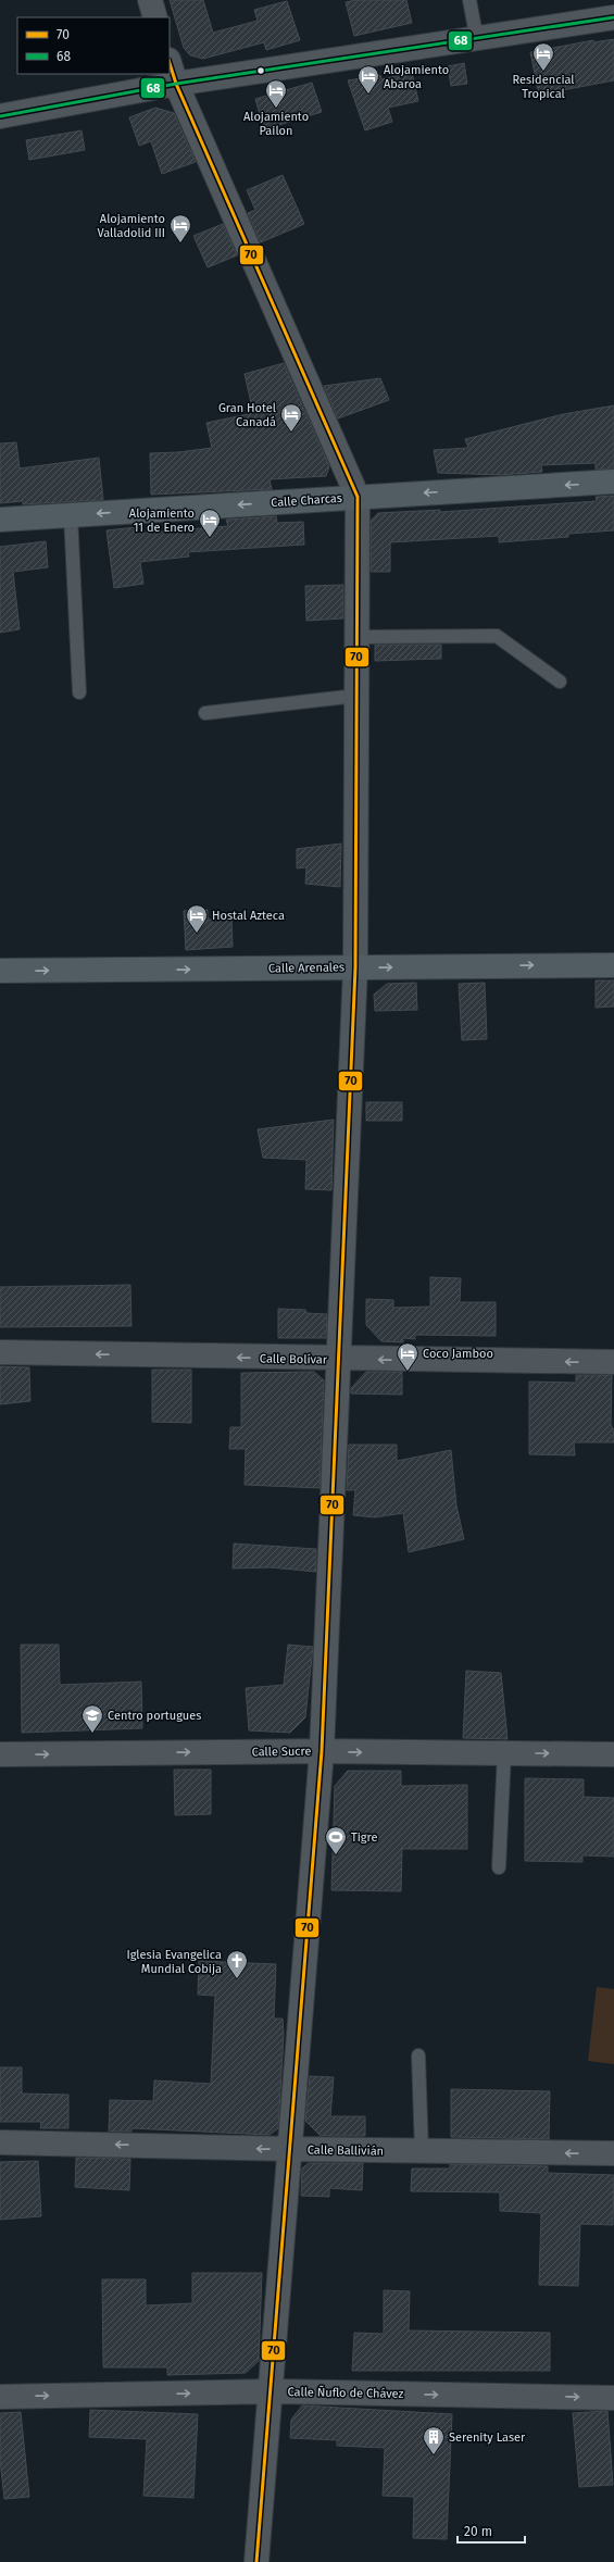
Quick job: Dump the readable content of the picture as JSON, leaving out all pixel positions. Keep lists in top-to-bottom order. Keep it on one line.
{"streets":{"street":["Calle Charcas","Calle Arenales","Calle Bolívar","Calle Sucre","Calle Ballivián","Calle Ñuflo de Chávez"]},"one_way":["Calle Charcas","Calle Arenales","Calle Bolívar","Calle Sucre","Calle Ballivián","Calle Ñuflo de Chávez"],"places":{"hotel":["Residencial Tropical","Alojamiento Abaroa","Alojamiento Pailon","Alojamiento Valladolid III","Gran Hotel Canadá","Alojamiento 11 de Enero","Hostal Azteca","Coco Jamboo"],"school or university":["Centro portugues"],"sports":["Tigre"],"church":["Iglesia Evangelica Mundial Cobija"],"building":["Serenity Laser"]},"lines":["transit line 68","transit line 70"],"legend":["70","68"],"scale_bar":"20 m"}
